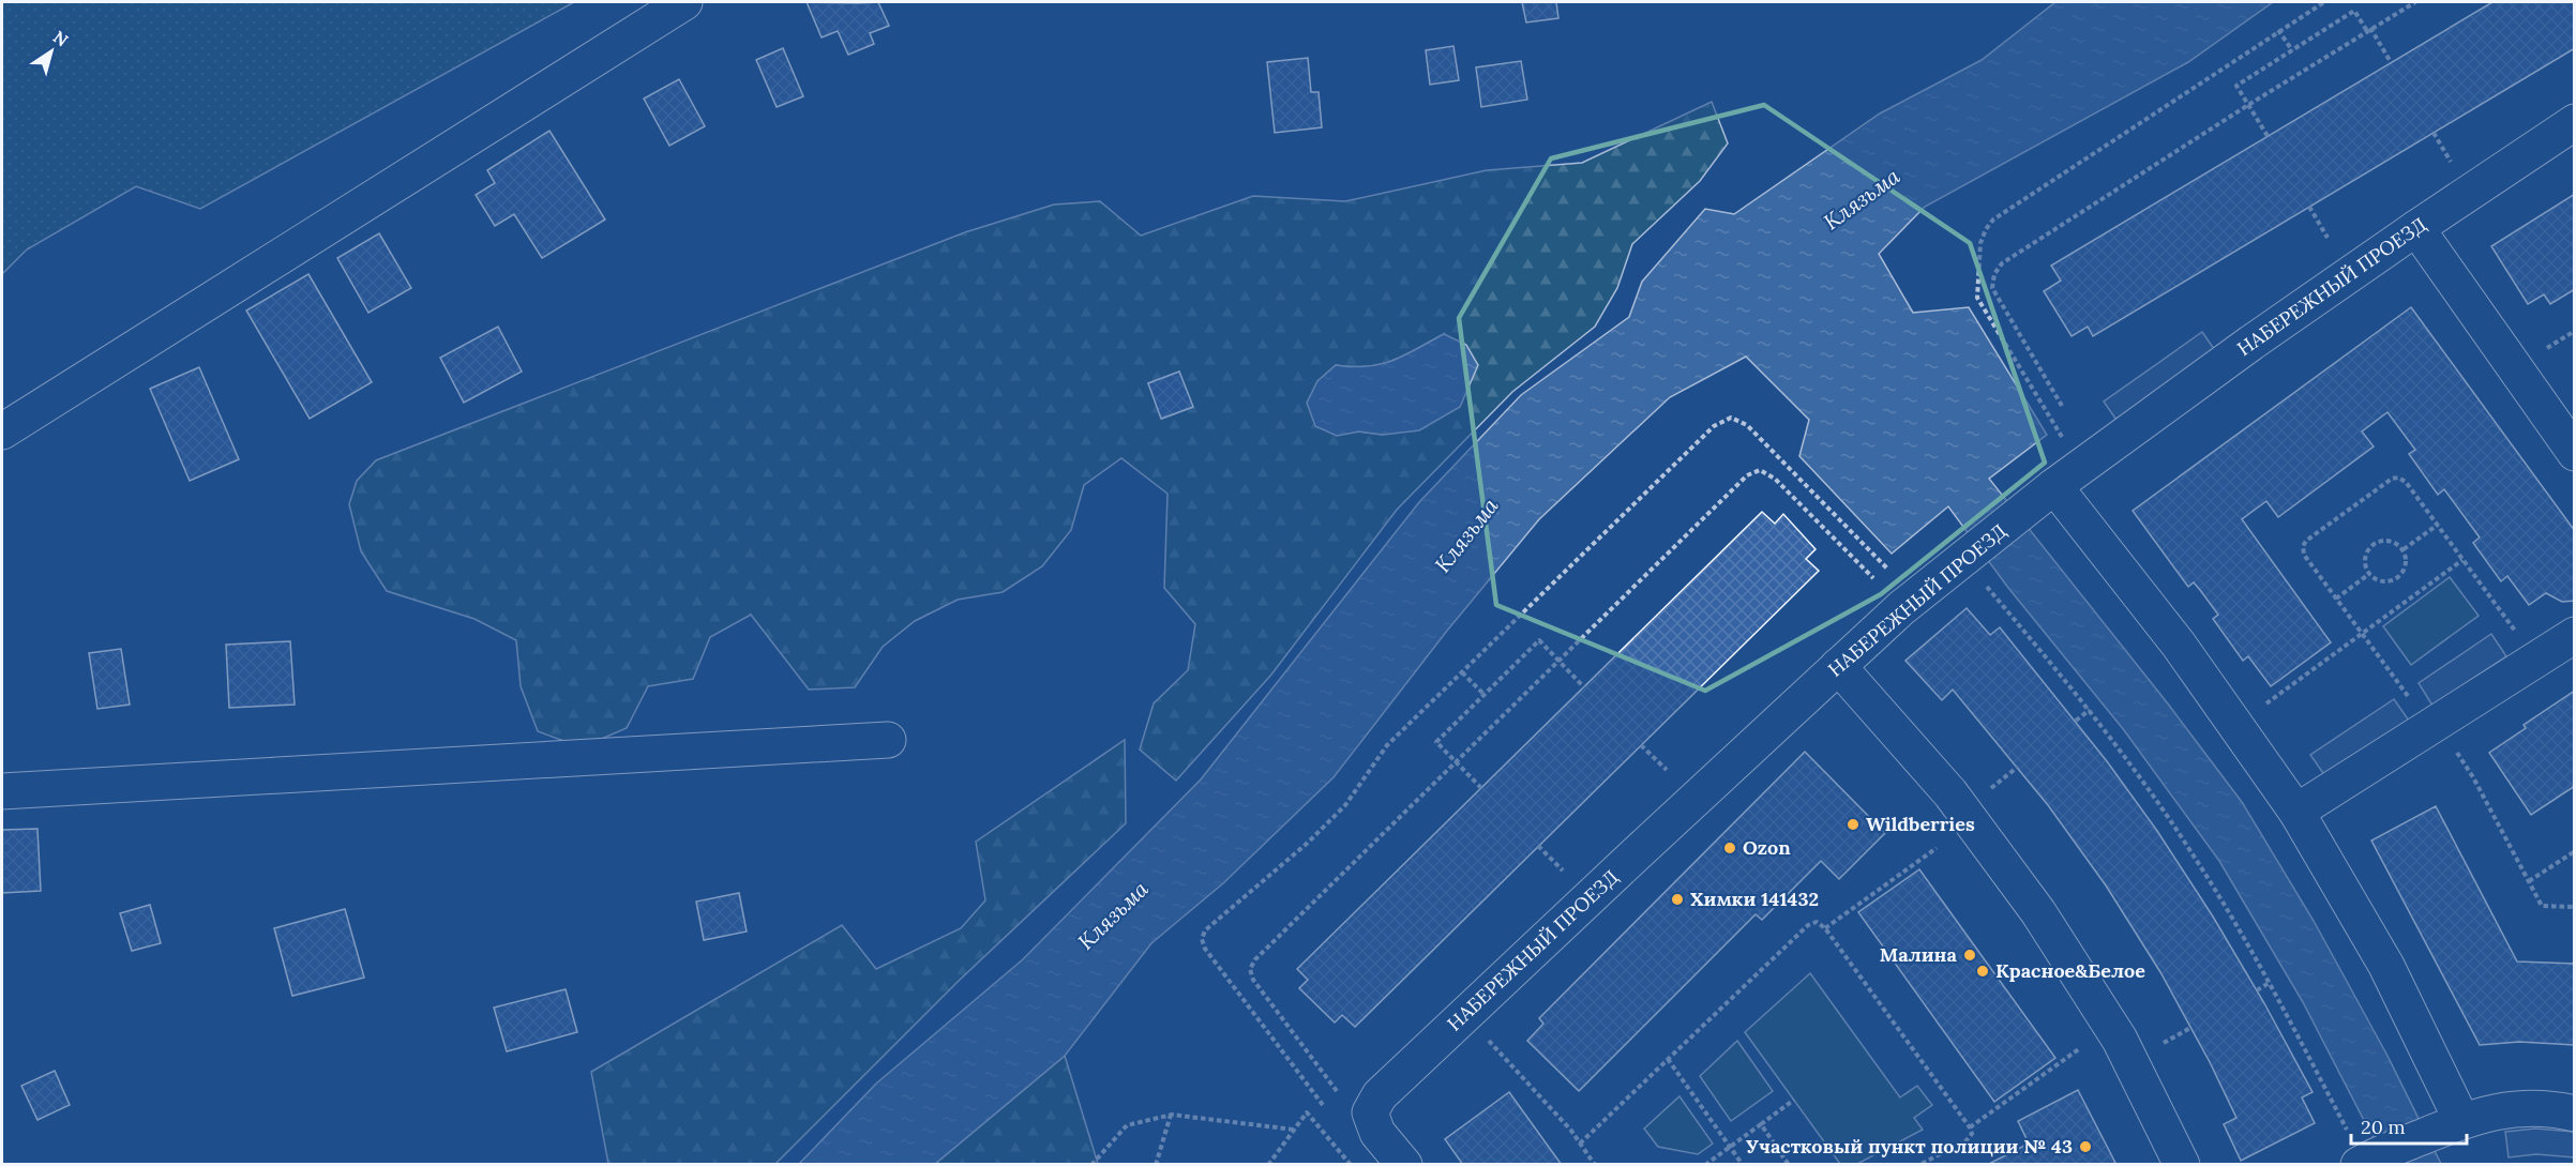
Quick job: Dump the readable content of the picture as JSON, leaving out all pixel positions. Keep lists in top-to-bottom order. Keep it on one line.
{"streets":{"street":["НАБЕРЕЖНЫЙ ПРОЕЗД"]},"water":["Клязьма"],"places":["Wildberries","Ozon","Химки 141432","Малина","Красное&Белое","Участковый пункт полиции № 43"],"scale_bar":"20 m","north":"top right"}
